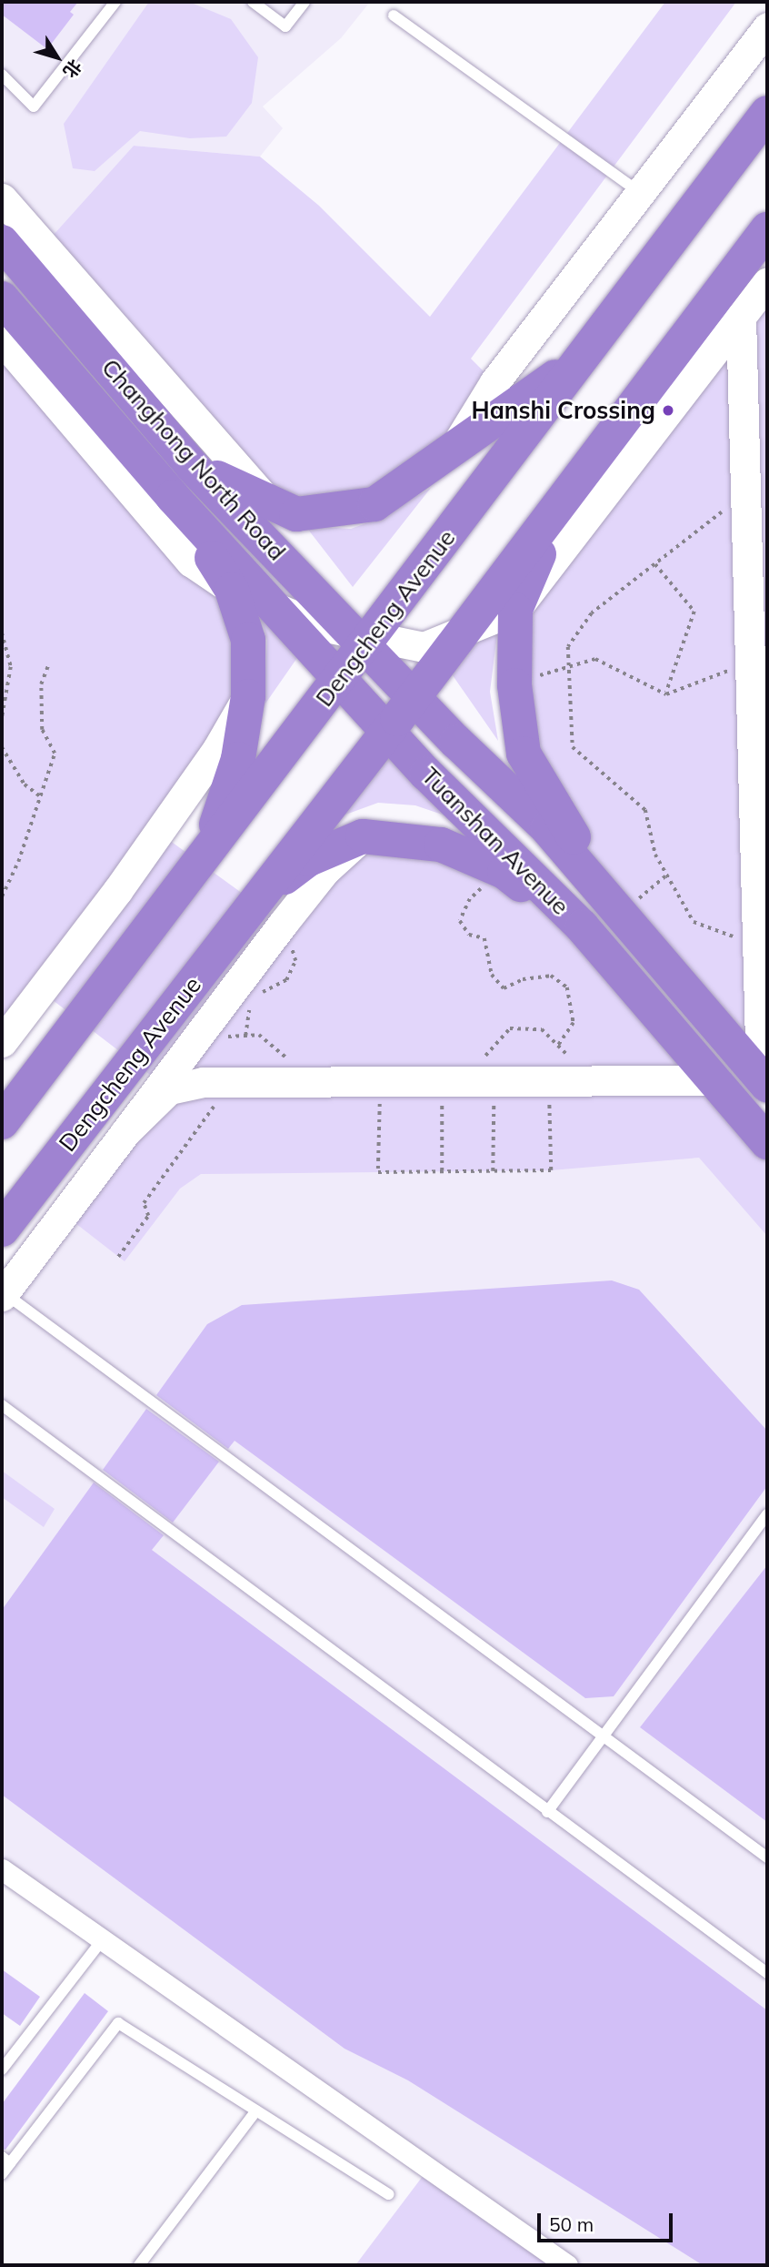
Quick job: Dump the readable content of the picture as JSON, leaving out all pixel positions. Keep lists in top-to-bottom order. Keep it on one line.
{"streets":{"highway":["Changhong North Road","Dengcheng Avenue","Tuanshan Avenue"]},"crossings":[["Changhong North Road","Dengcheng Avenue"],["Changhong North Road","Tuanshan Avenue"],["Dengcheng Avenue","Tuanshan Avenue"]],"places":["Hanshi Crossing"],"scale_bar":"50 m","north":"bottom right"}
